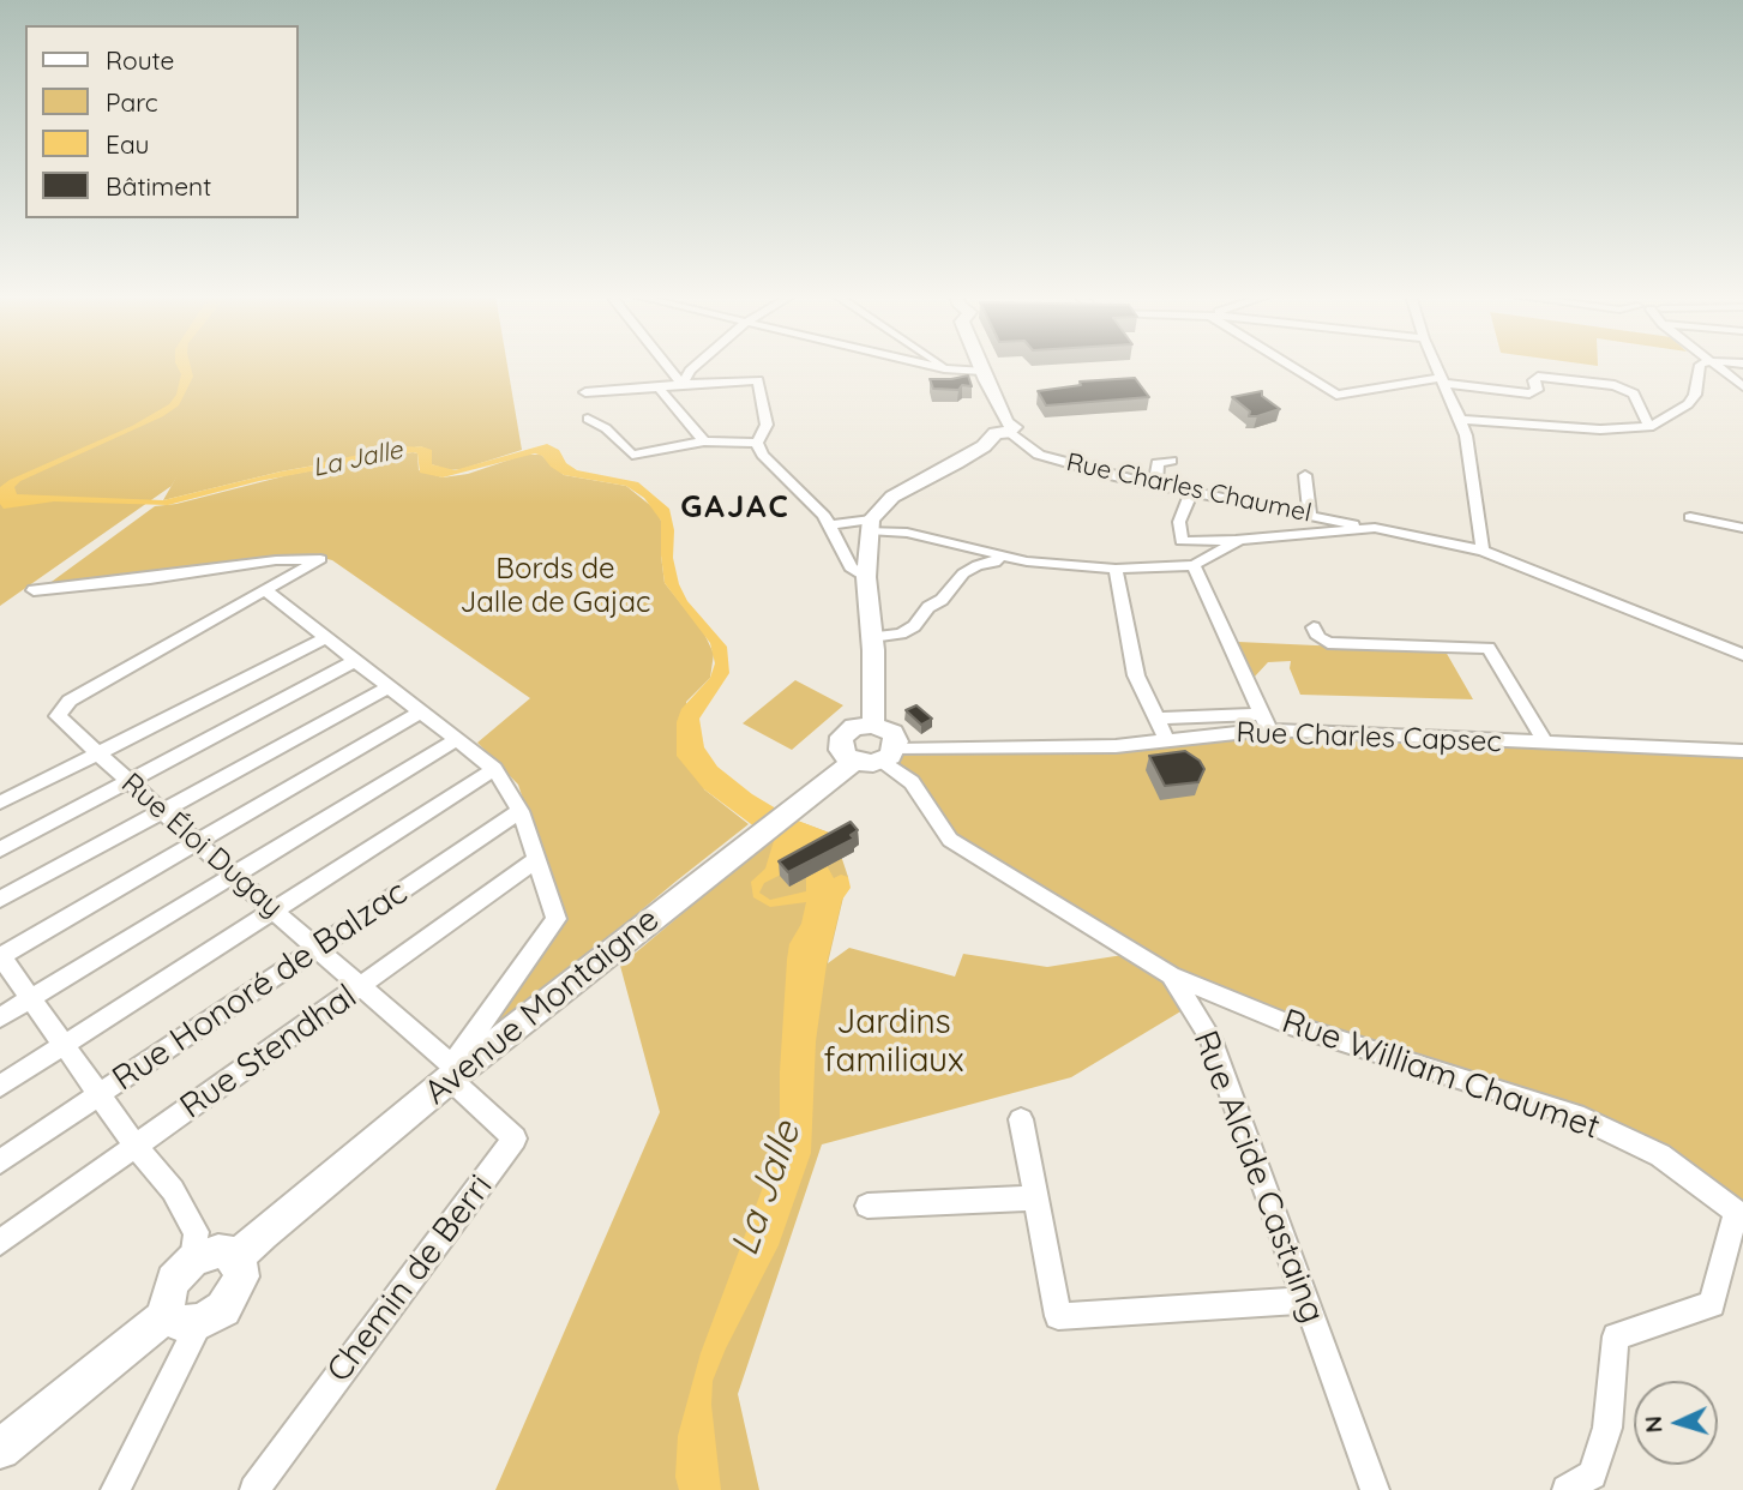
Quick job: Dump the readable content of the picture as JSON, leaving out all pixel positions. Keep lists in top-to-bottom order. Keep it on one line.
{"streets":{"main road":["Avenue Montaigne"],"street":["Rue Charles Chaumel","Rue Charles Capsec","Rue Éloi Dugay","Rue Honoré de Balzac","Rue Stendhal","Rue William Chaumet","Rue Alcide Castaing","Chemin de Berri"]},"crossings":[["Rue Charles Capsec","Avenue Montaigne"],["Rue Charles Capsec","Rue Alcide Castaing"],["Rue Éloi Dugay","Rue Honoré de Balzac"],["Rue Éloi Dugay","Avenue Montaigne"],["Rue Éloi Dugay","Rue Stendhal"],["Rue Éloi Dugay","Chemin de Berri"],["Avenue Montaigne","Rue Alcide Castaing"],["Avenue Montaigne","Chemin de Berri"],["Rue William Chaumet","Rue Alcide Castaing"]],"districts":["GAJAC"],"water":["La Jalle"],"parks":["Bords de Jalle de Gajac","Jardins familiaux"],"legend":["Route","Parc","Eau","Bâtiment"],"north":"left"}
